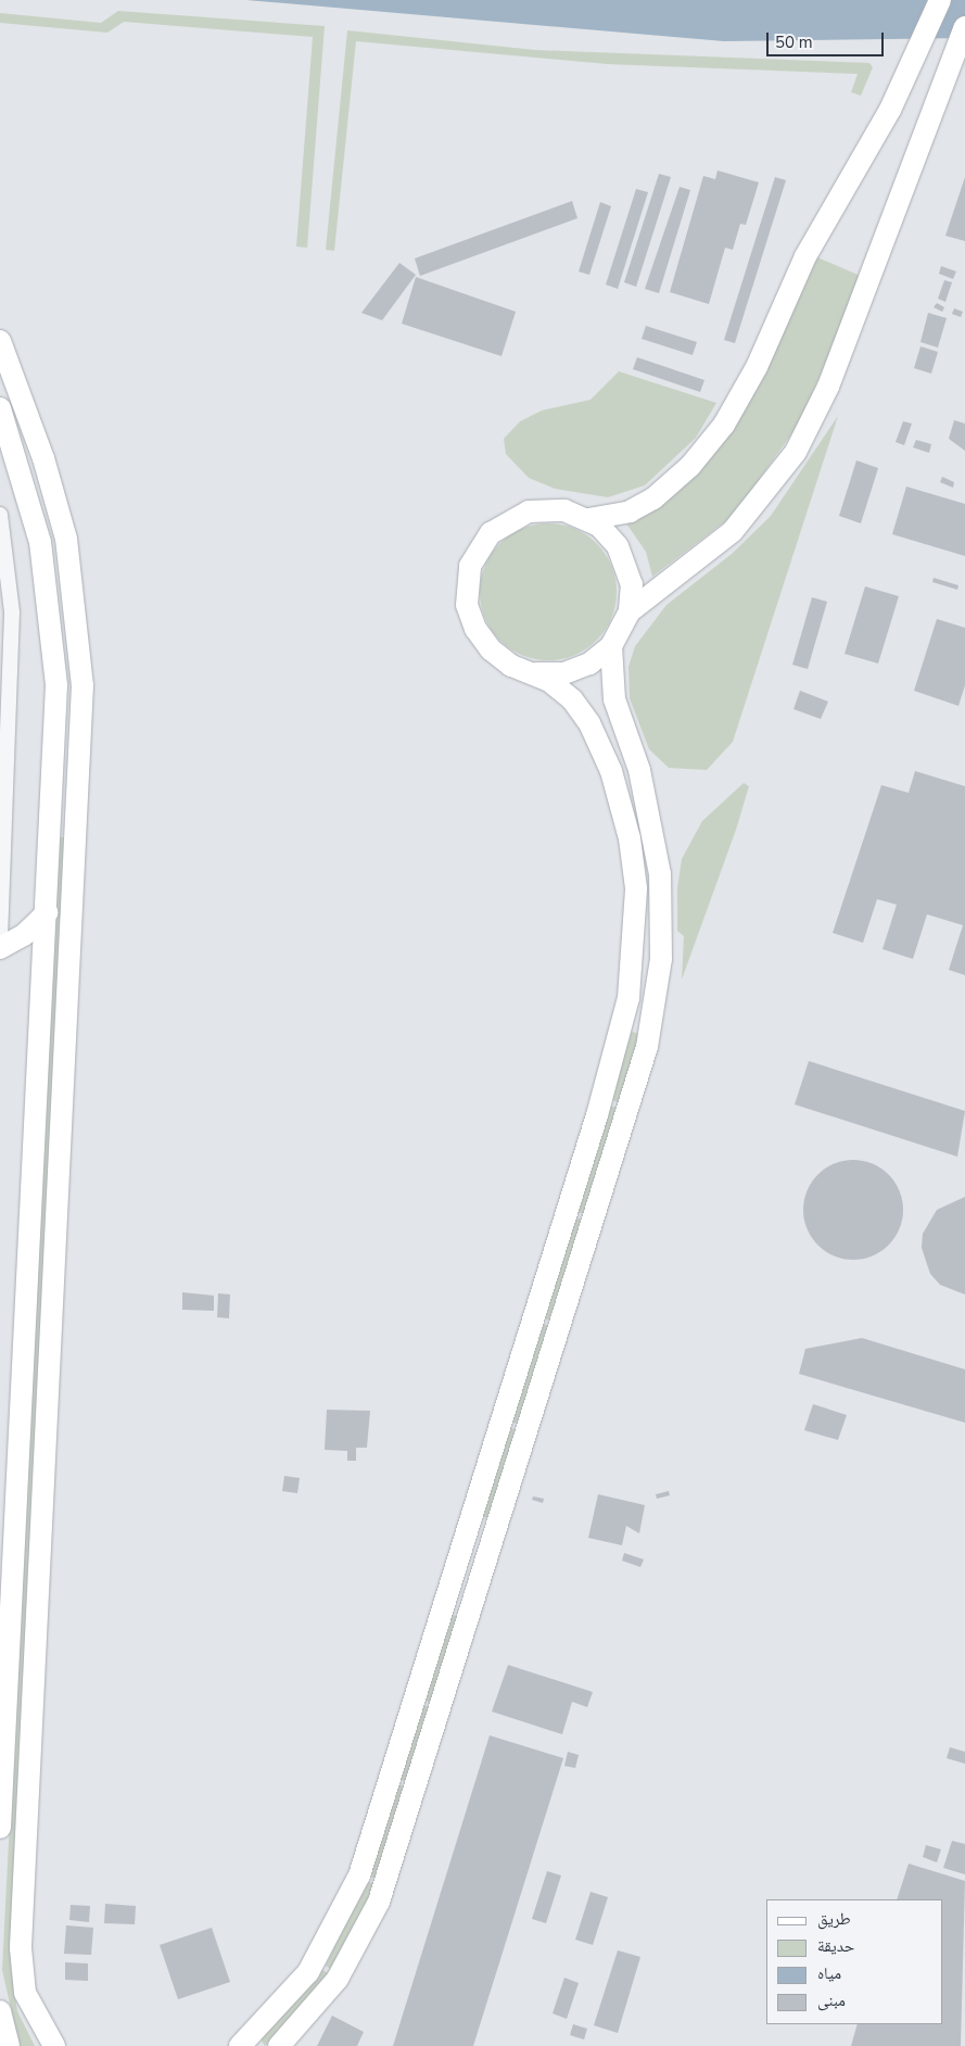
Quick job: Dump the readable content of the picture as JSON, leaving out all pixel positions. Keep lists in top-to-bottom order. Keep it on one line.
{"legend":["طريق","حديقة","مياه","مبنى"],"scale_bar":"50 m"}
